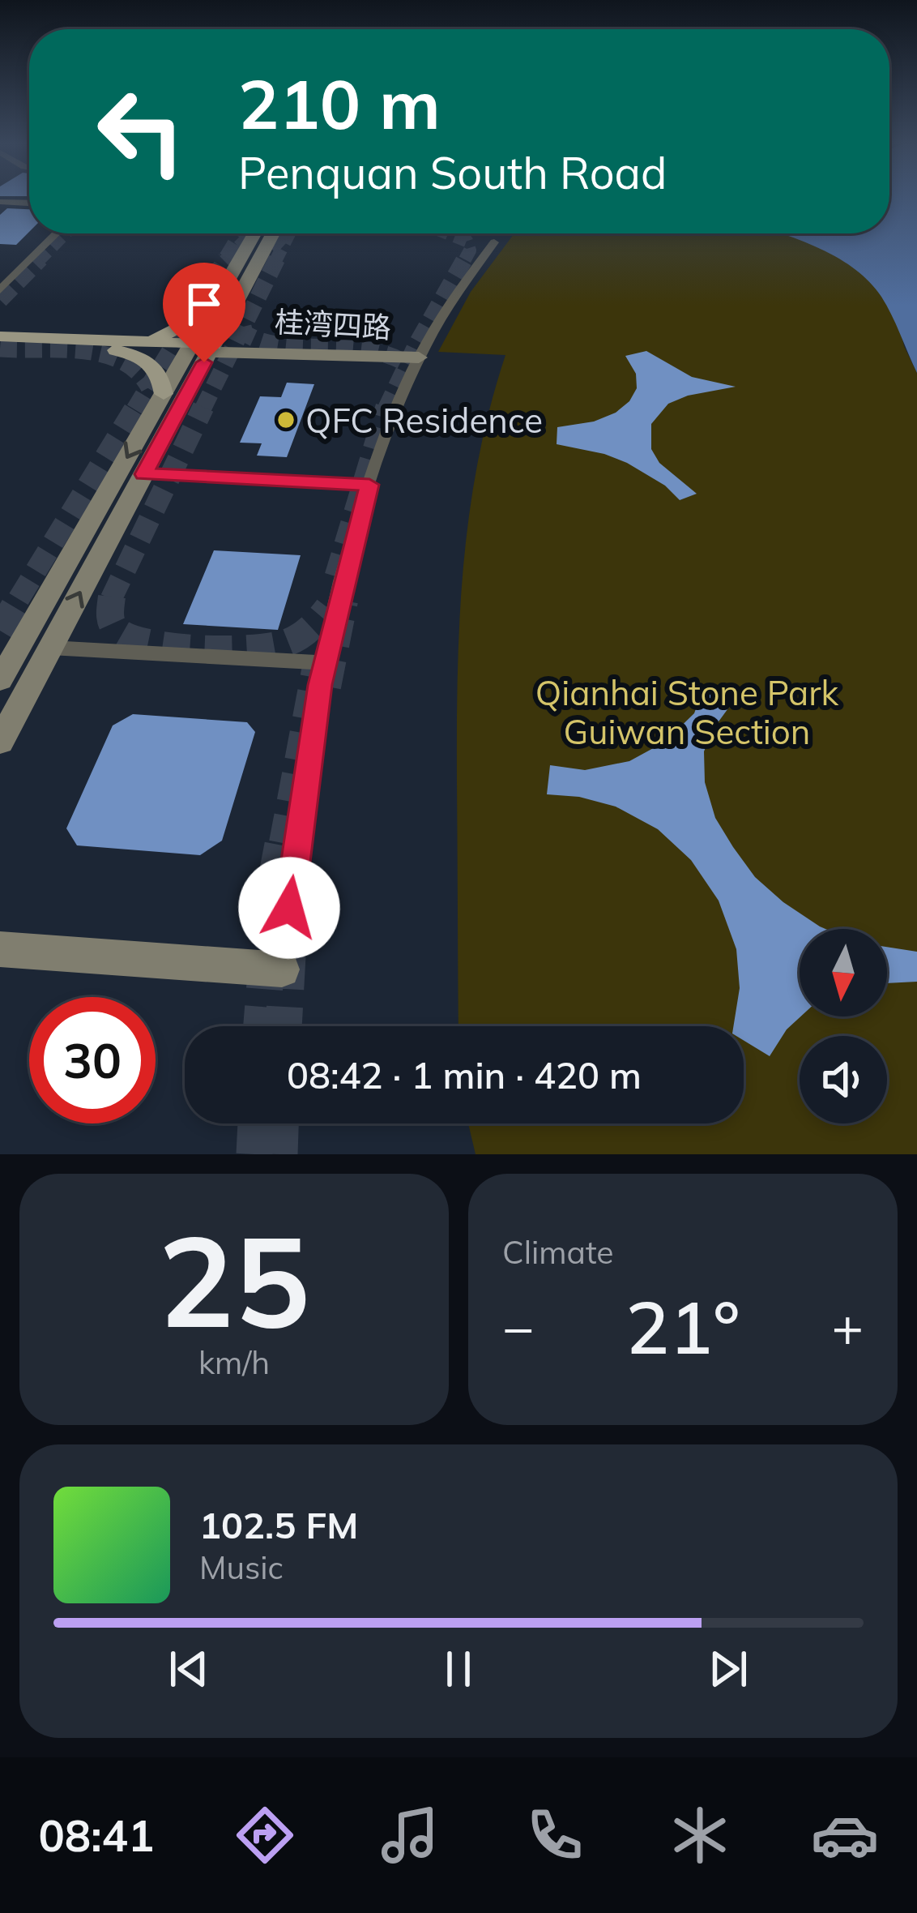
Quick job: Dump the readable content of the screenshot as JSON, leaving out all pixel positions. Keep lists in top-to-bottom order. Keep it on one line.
{"streets":{"main road":["桂湾四路"]},"parks":["Qianhai Stone Park Guiwan Section"],"places":["QFC Residence"],"north":"bottom","page":{"turn":["210 m","Penquan South Road"],"limit":"30","trip":"08:42 · 1 min · 420 m","tile":[["25","km/h"],"Climate"],"heat":["−","21°","+"],"song":["102.5 FM","Music"],"tabs":"08:41"}}
